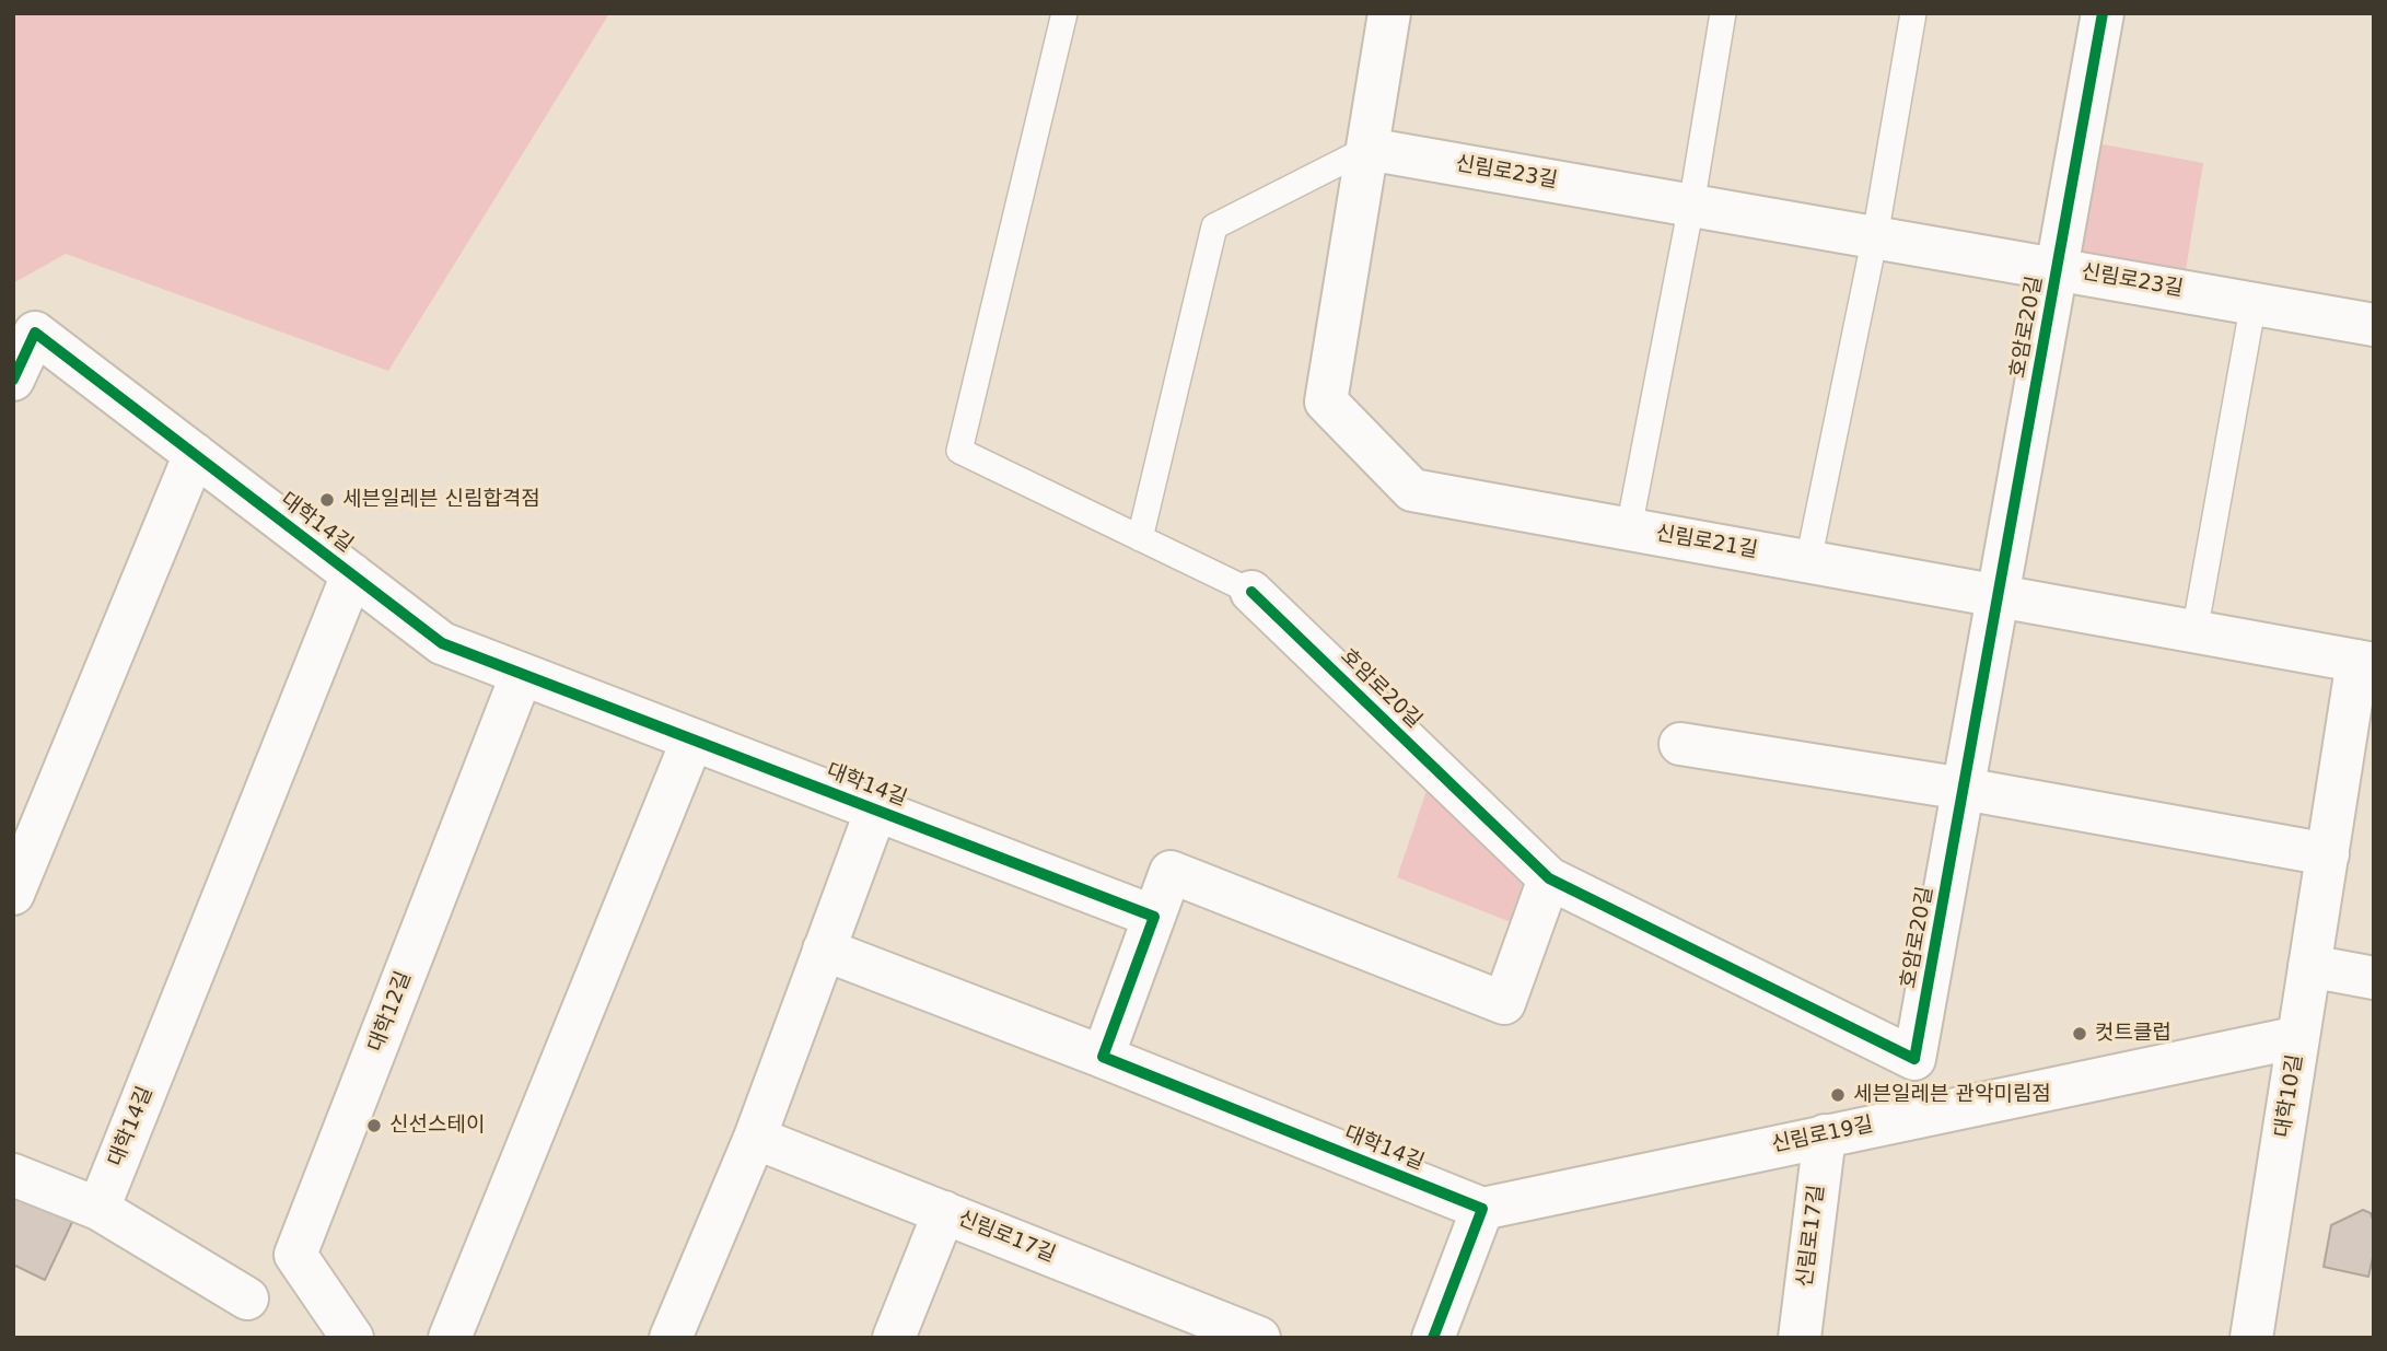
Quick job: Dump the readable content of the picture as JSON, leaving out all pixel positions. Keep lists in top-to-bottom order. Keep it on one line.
{"streets":{"street":["신림로23길","호암로20길","대학14길","신림로21길","대학12길","대학10길","신림로19길","신림로17길"]},"crossings":[["신림로23길","호암로20길"],["신림로23길","신림로21길"],["호암로20길","신림로21길"],["대학14길","대학12길"],["대학14길","신림로19길"],["대학14길","신림로17길"],["신림로21길","대학10길"],["대학10길","신림로19길"],["신림로19길","신림로17길"]],"places":["세븐일레븐 신림합격점","컷트클럽","세븐일레븐 관악미림점","신선스테이"]}
